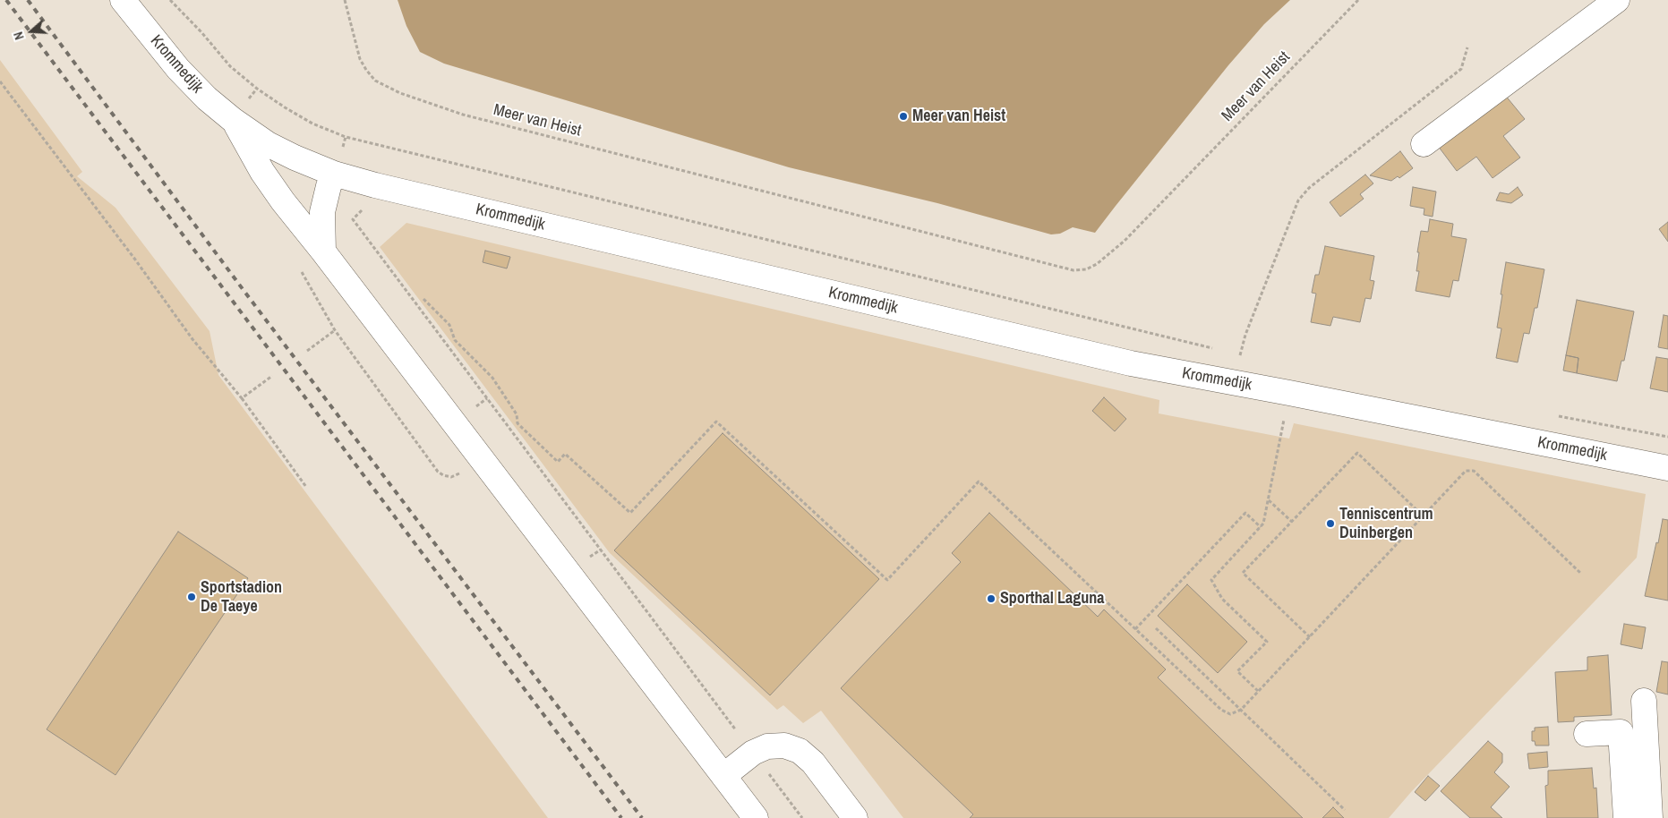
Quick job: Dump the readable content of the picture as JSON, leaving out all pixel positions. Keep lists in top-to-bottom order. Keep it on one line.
{"streets":{"street":["Krommedijk"],"path":["Meer van Heist"]},"places":["Meer van Heist","Tenniscentrum Duinbergen","Sportstadion De Taeye","Sporthal Laguna"],"north":"left"}
